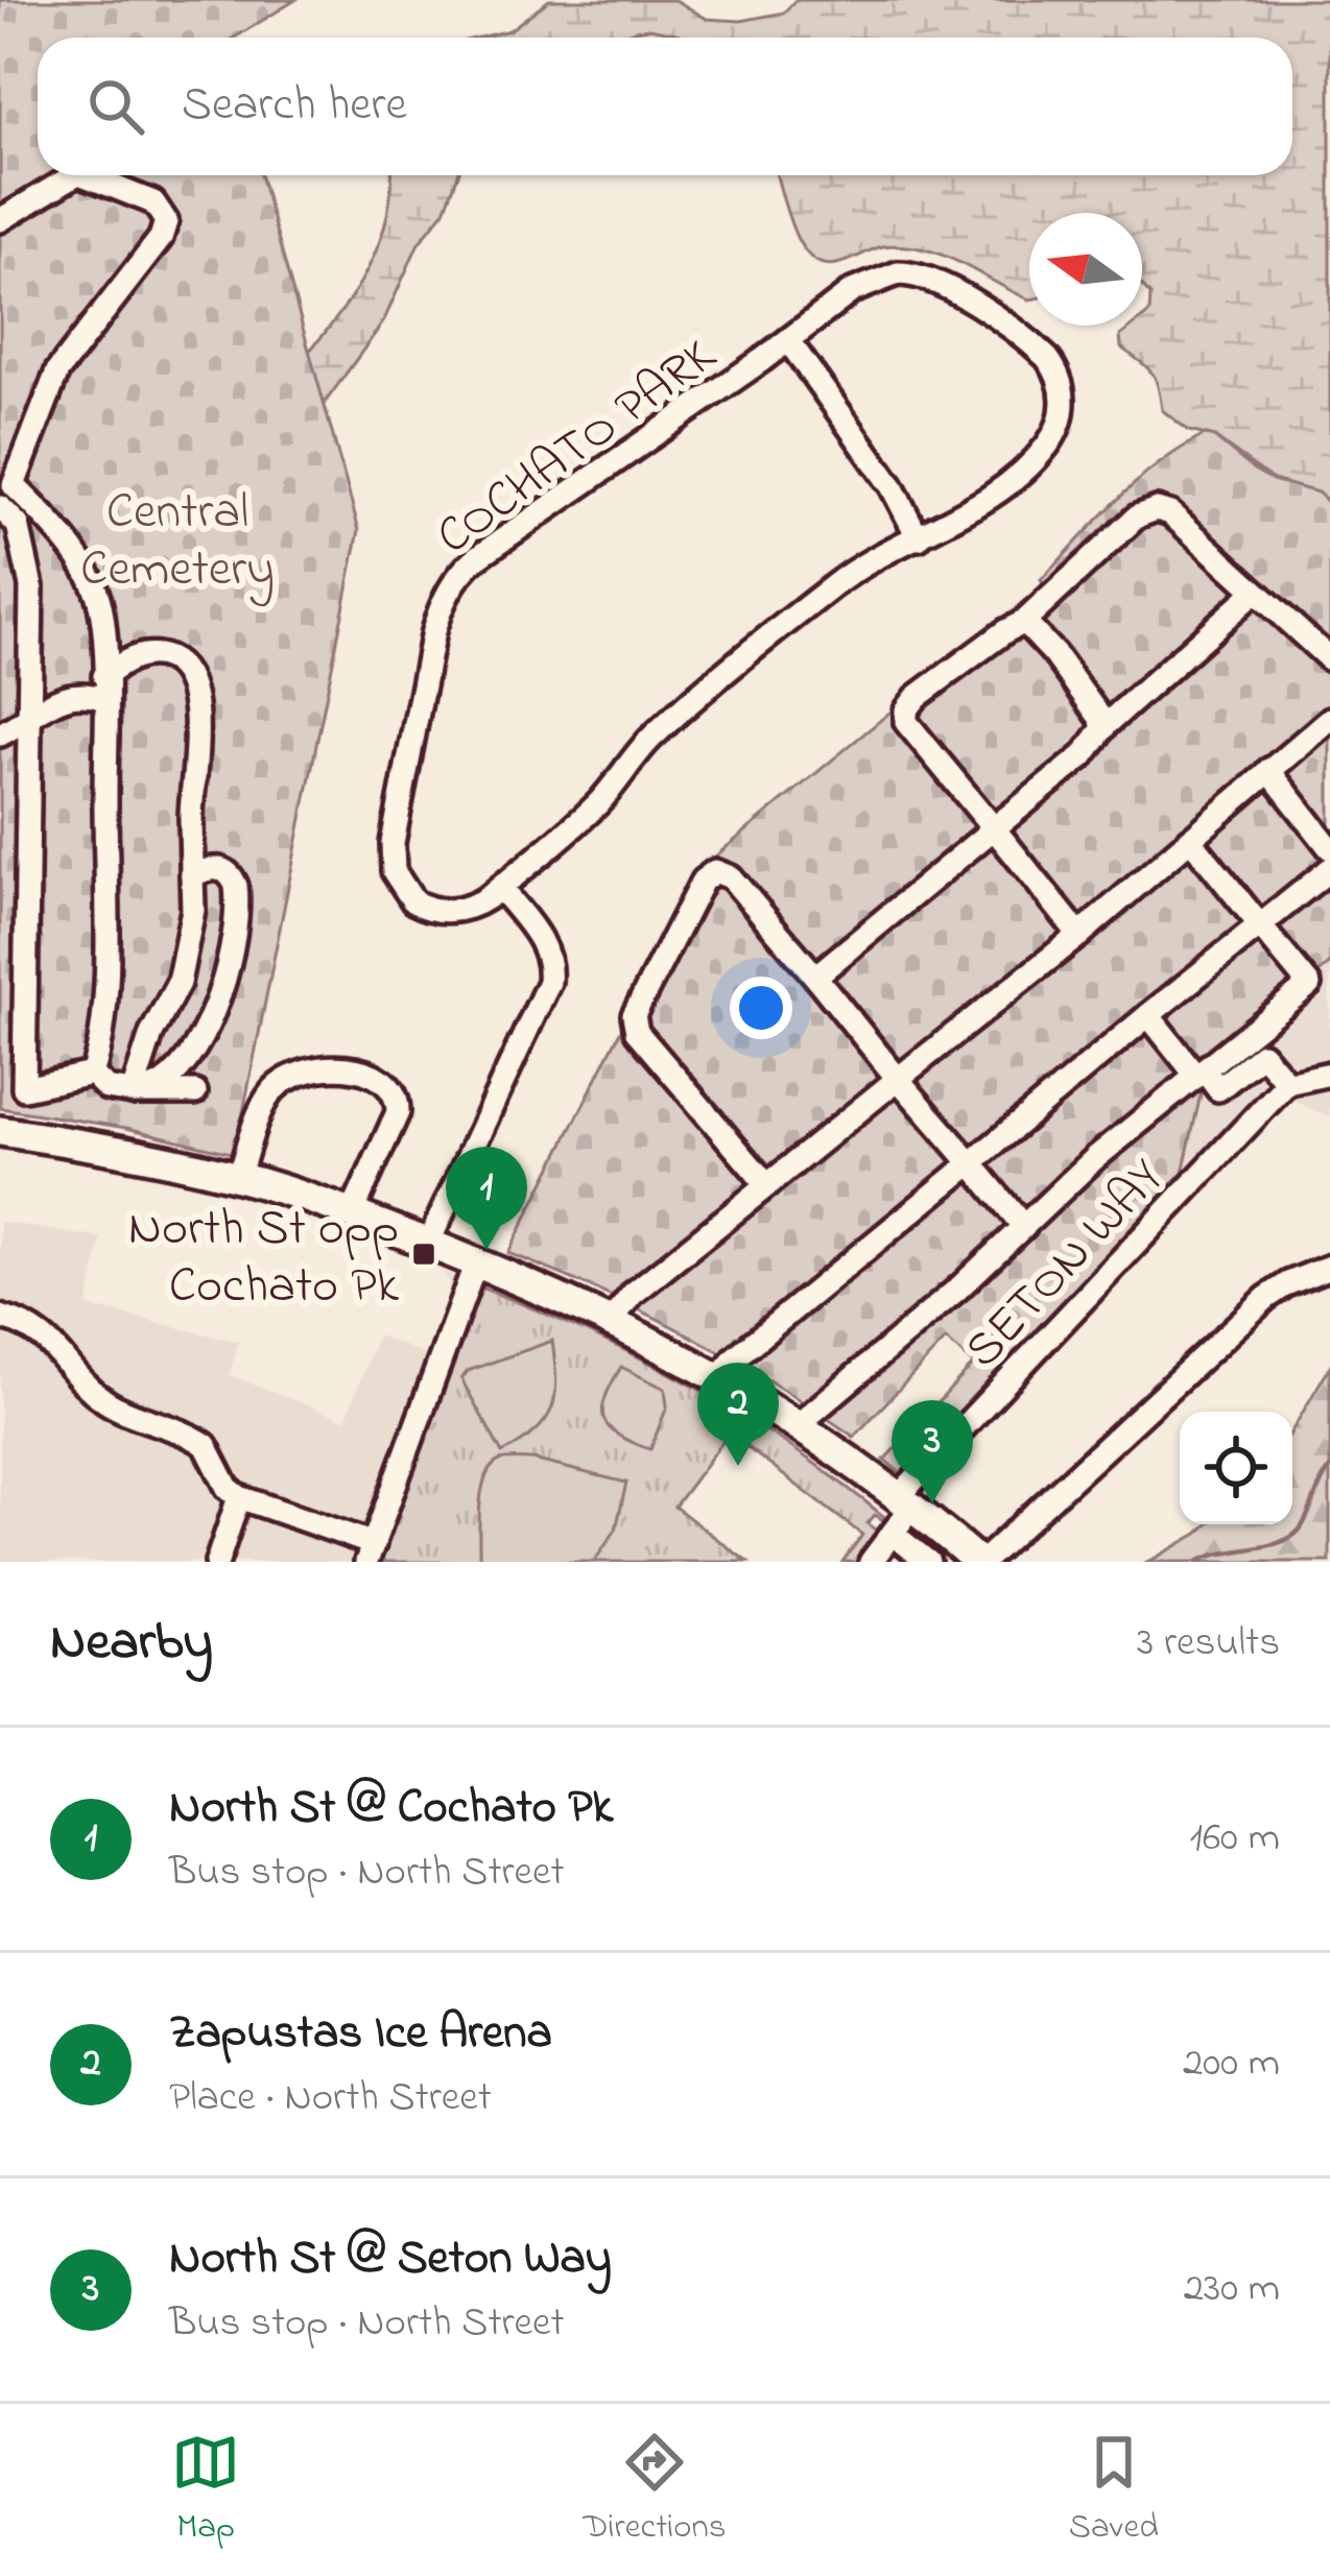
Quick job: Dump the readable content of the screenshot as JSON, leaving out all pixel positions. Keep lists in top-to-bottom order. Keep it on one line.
{"streets":{"street":["COCHATO PARK","SETON WAY"]},"parks":["Central Cemetery"],"places":{"transit":["North St opp Cochato Pk"]},"north":"left","page":{"search":"Search here","pins":["1","2","3"],"heading":["Nearby","3 results"],"list":[{"mark":"1","name":"North St @ Cochato Pk","note":"Bus stop · North Street","value":"160 m"},{"mark":"2","name":"Zapustas Ice Arena","note":"Place · North Street","value":"200 m"},{"mark":"3","name":"North St @ Seton Way","note":"Bus stop · North Street","value":"230 m"}],"nav":["Map","Directions","Saved"]}}
